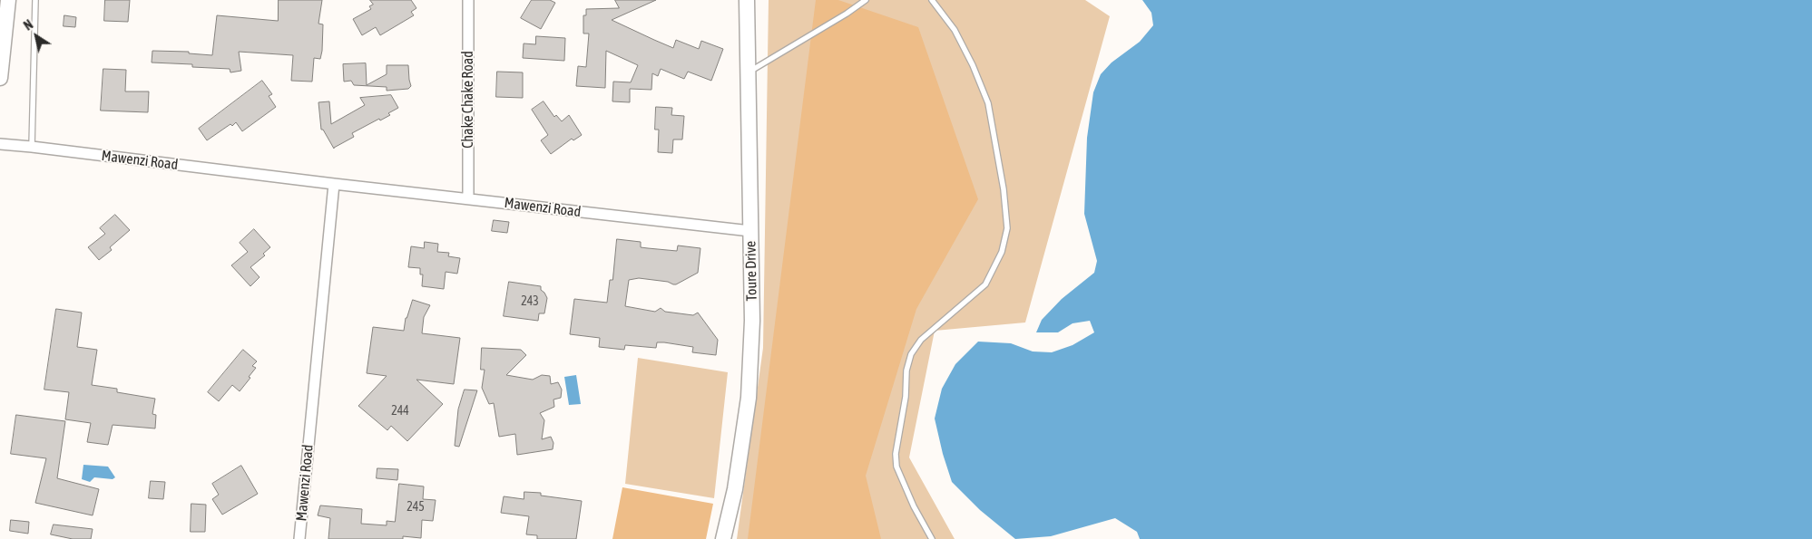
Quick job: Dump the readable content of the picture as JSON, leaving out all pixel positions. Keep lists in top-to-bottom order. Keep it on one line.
{"streets":{"street":["Chake Chake Road","Mawenzi Road","Toure Drive"]},"crossings":[["Chake Chake Road","Mawenzi Road"],["Mawenzi Road","Toure Drive"]],"house_numbers":["243","244","245"],"north":"top left"}
